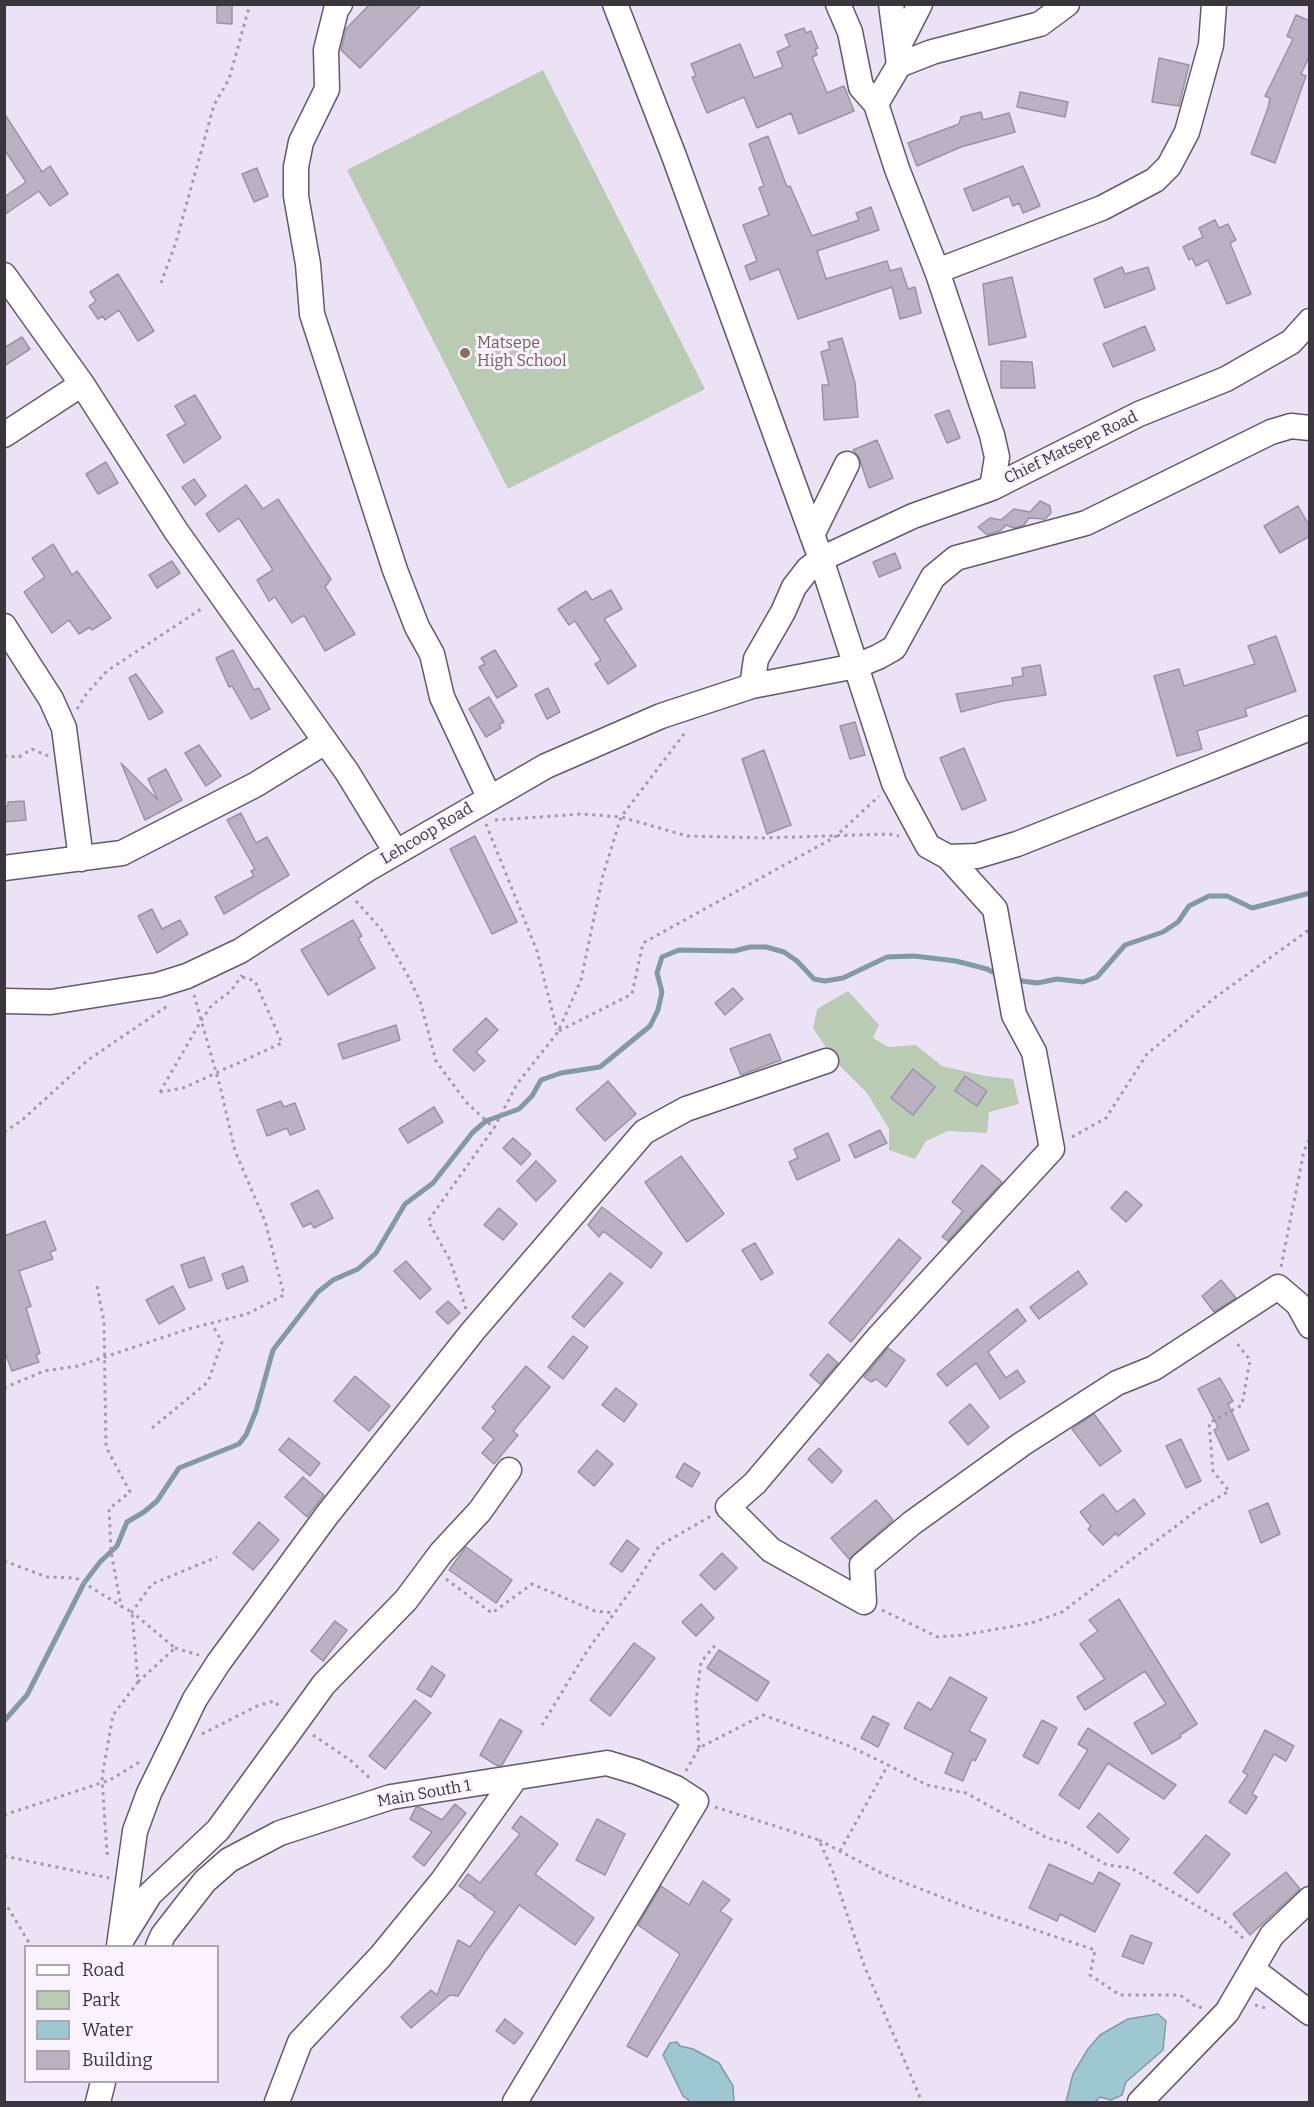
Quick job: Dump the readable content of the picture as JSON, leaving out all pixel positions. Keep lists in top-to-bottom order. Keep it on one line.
{"streets":{"street":["Chief Matsepe Road","Lehcoop Road","Main South 1"]},"places":["Matsepe High School"],"legend":["Road","Park","Water","Building"]}
